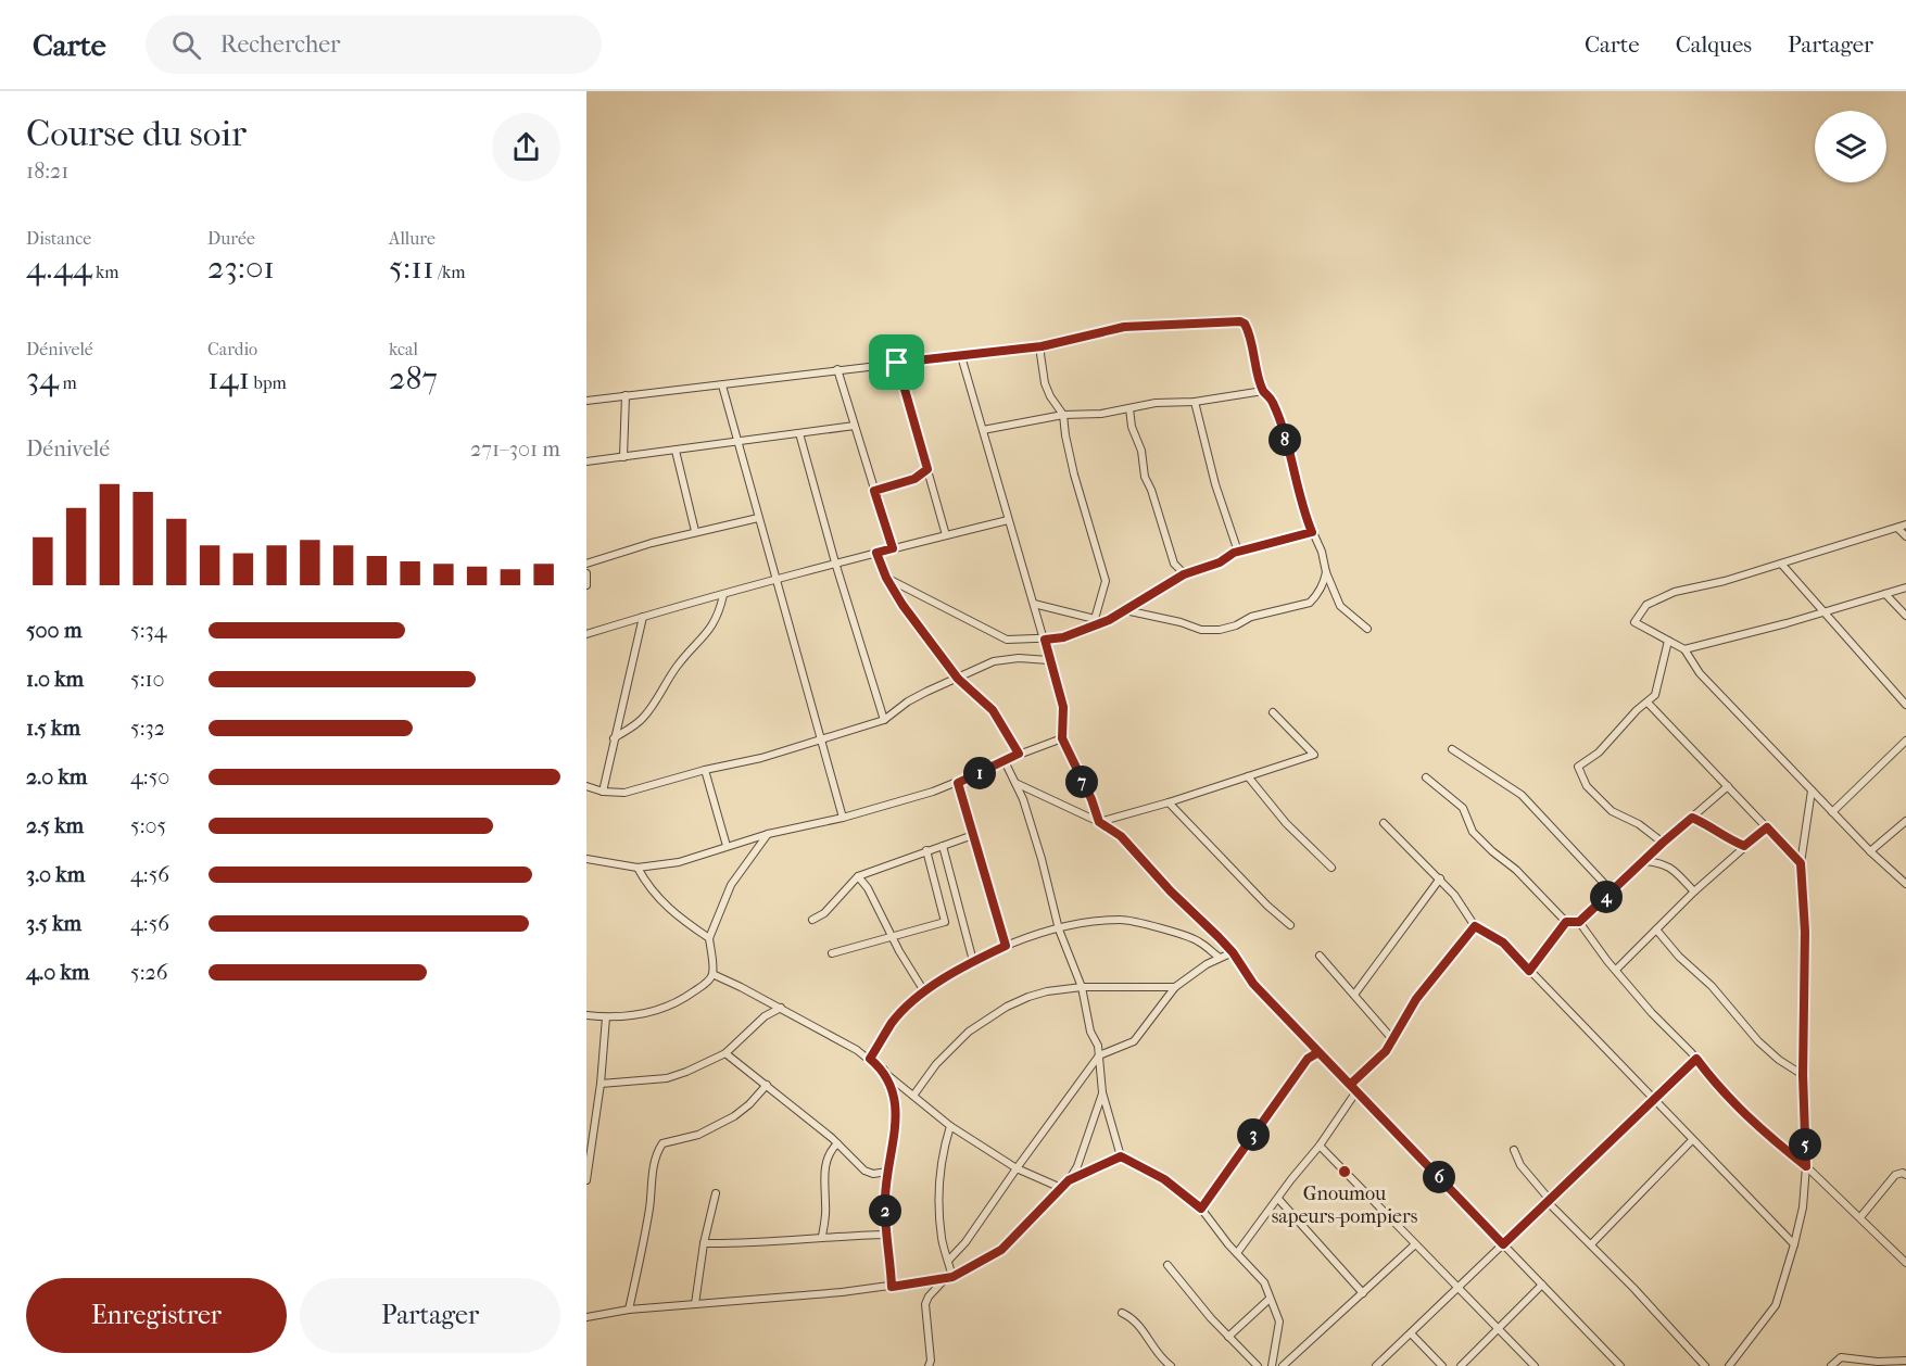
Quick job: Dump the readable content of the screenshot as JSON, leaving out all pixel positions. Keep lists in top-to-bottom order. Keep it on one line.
{"places":["Gnoumou sapeurs-pompiers"],"page":{"header":"Carte","search":"Rechercher","nav":["Carte","Calques","Partager"],"heading":["Course du soir","18:21"],"stats":[["Distance","4.44 km"],["Durée","23:01"],["Allure","5:11 /km"],["Dénivelé","34 m"],["Cardio","141 bpm"],["kcal","287"]],"chart":["Dénivelé","271–301 m"],"pins":["8","1","7","4","3","5","6","2"],"list":[{"name":"500 m","note":"5:34"},{"name":"1.0 km","note":"5:10"},{"name":"1.5 km","note":"5:32"},{"name":"2.0 km","note":"4:50"},{"name":"2.5 km","note":"5:05"},{"name":"3.0 km","note":"4:56"},{"name":"3.5 km","note":"4:56"},{"name":"4.0 km","note":"5:26"}],"buttons":["Enregistrer","Partager"]}}
